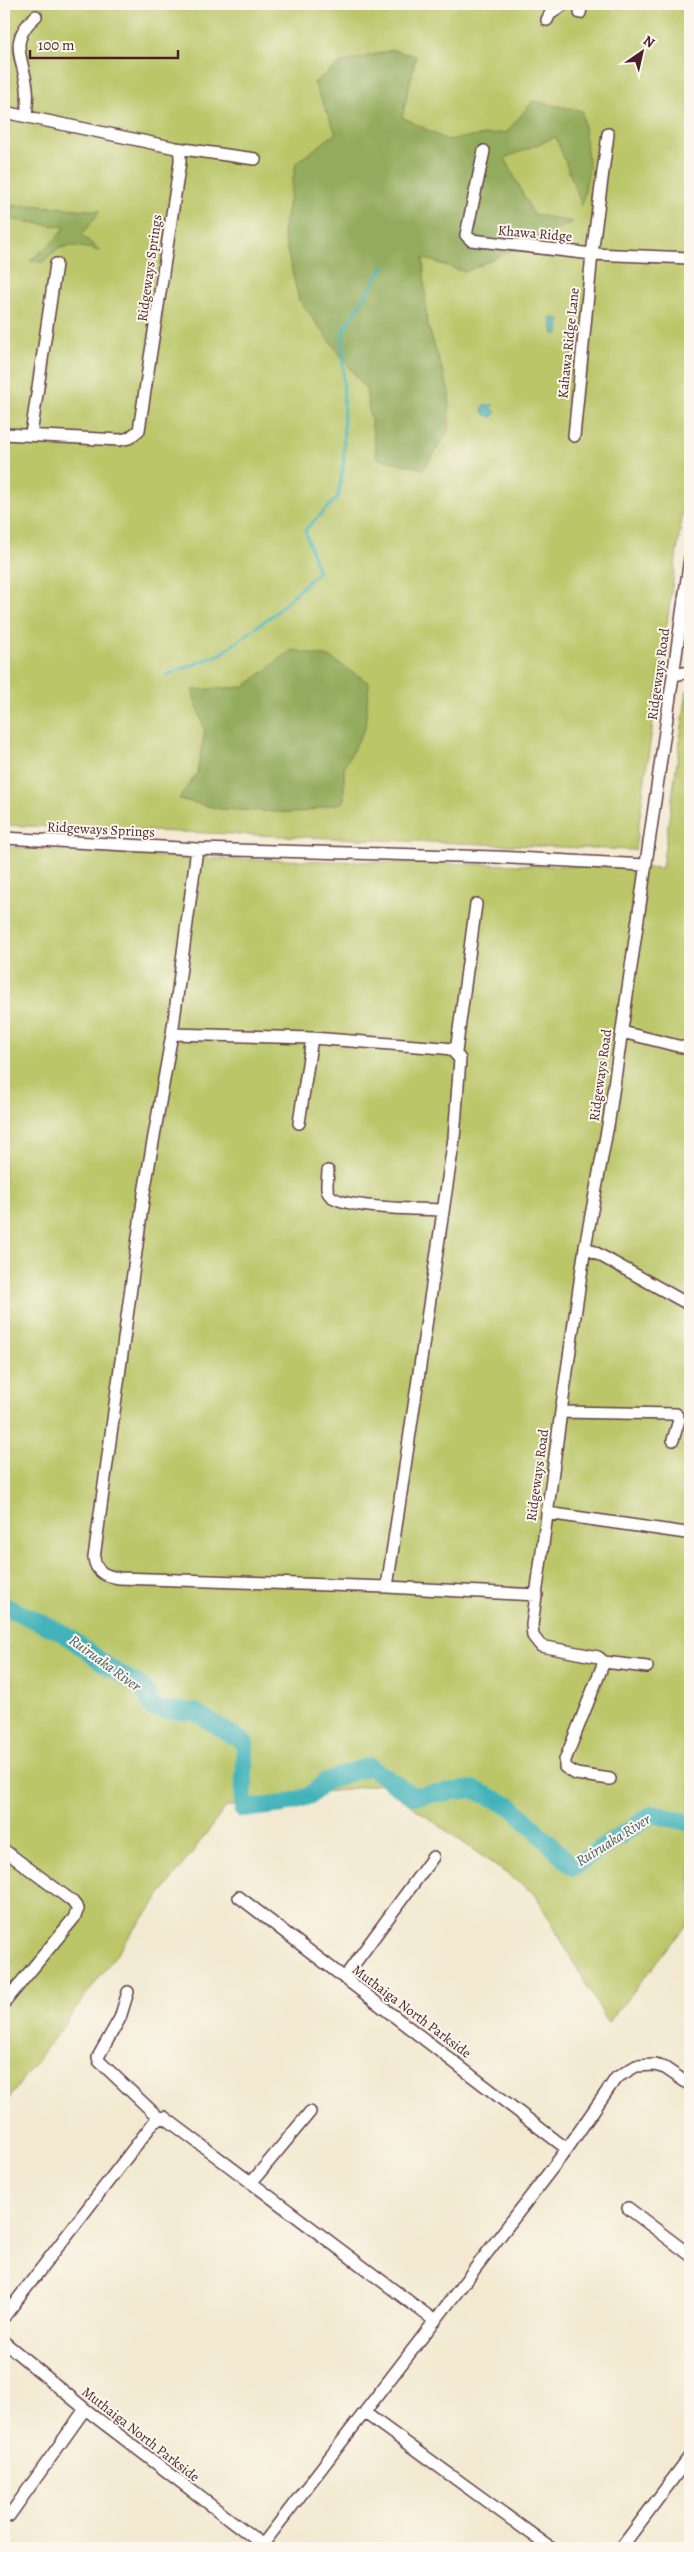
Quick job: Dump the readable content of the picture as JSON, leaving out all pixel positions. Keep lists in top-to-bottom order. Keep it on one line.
{"streets":{"street":["Khawa Ridge","Ridgeways Springs","Kahawa Ridge Lane","Ridgeways Road","Muthaiga North Parkside"]},"crossings":[["Khawa Ridge","Kahawa Ridge Lane"],["Ridgeways Springs","Ridgeways Road"]],"water":["Ruiruaka River"],"scale_bar":"100 m","north":"top right"}
